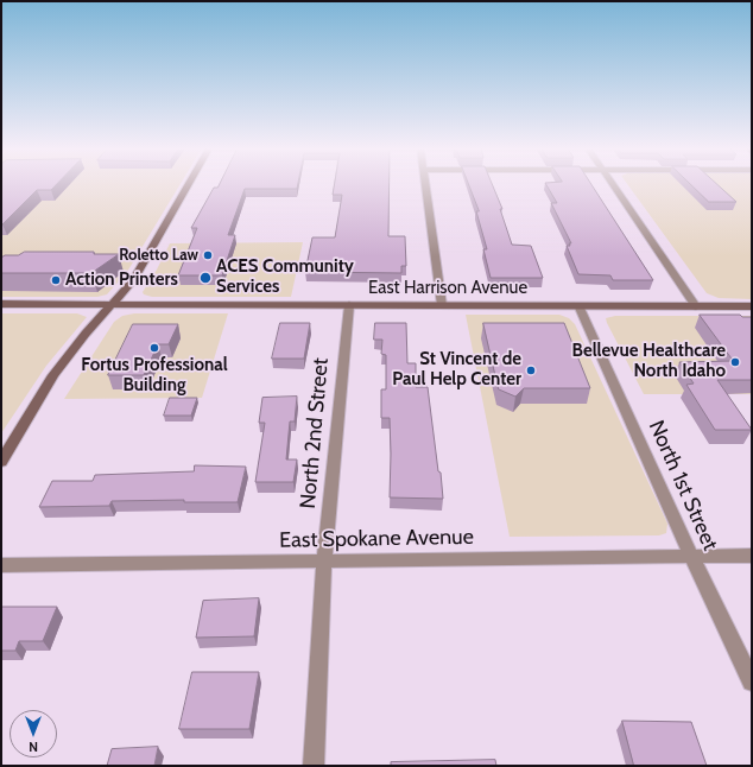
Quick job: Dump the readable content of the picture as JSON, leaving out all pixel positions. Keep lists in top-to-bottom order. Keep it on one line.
{"streets":{"main road":["East Harrison Avenue"],"street":["North 2nd Street","North 1st Street","East Spokane Avenue"]},"crossings":[["East Harrison Avenue","North 2nd Street"],["East Harrison Avenue","North 1st Street"],["North 2nd Street","East Spokane Avenue"],["North 1st Street","East Spokane Avenue"]],"places":["Roletto Law","ACES Community Services","Action Printers","Fortus Professional Building","Bellevue Healthcare North Idaho","St Vincent de Paul Help Center"],"north":"bottom"}
